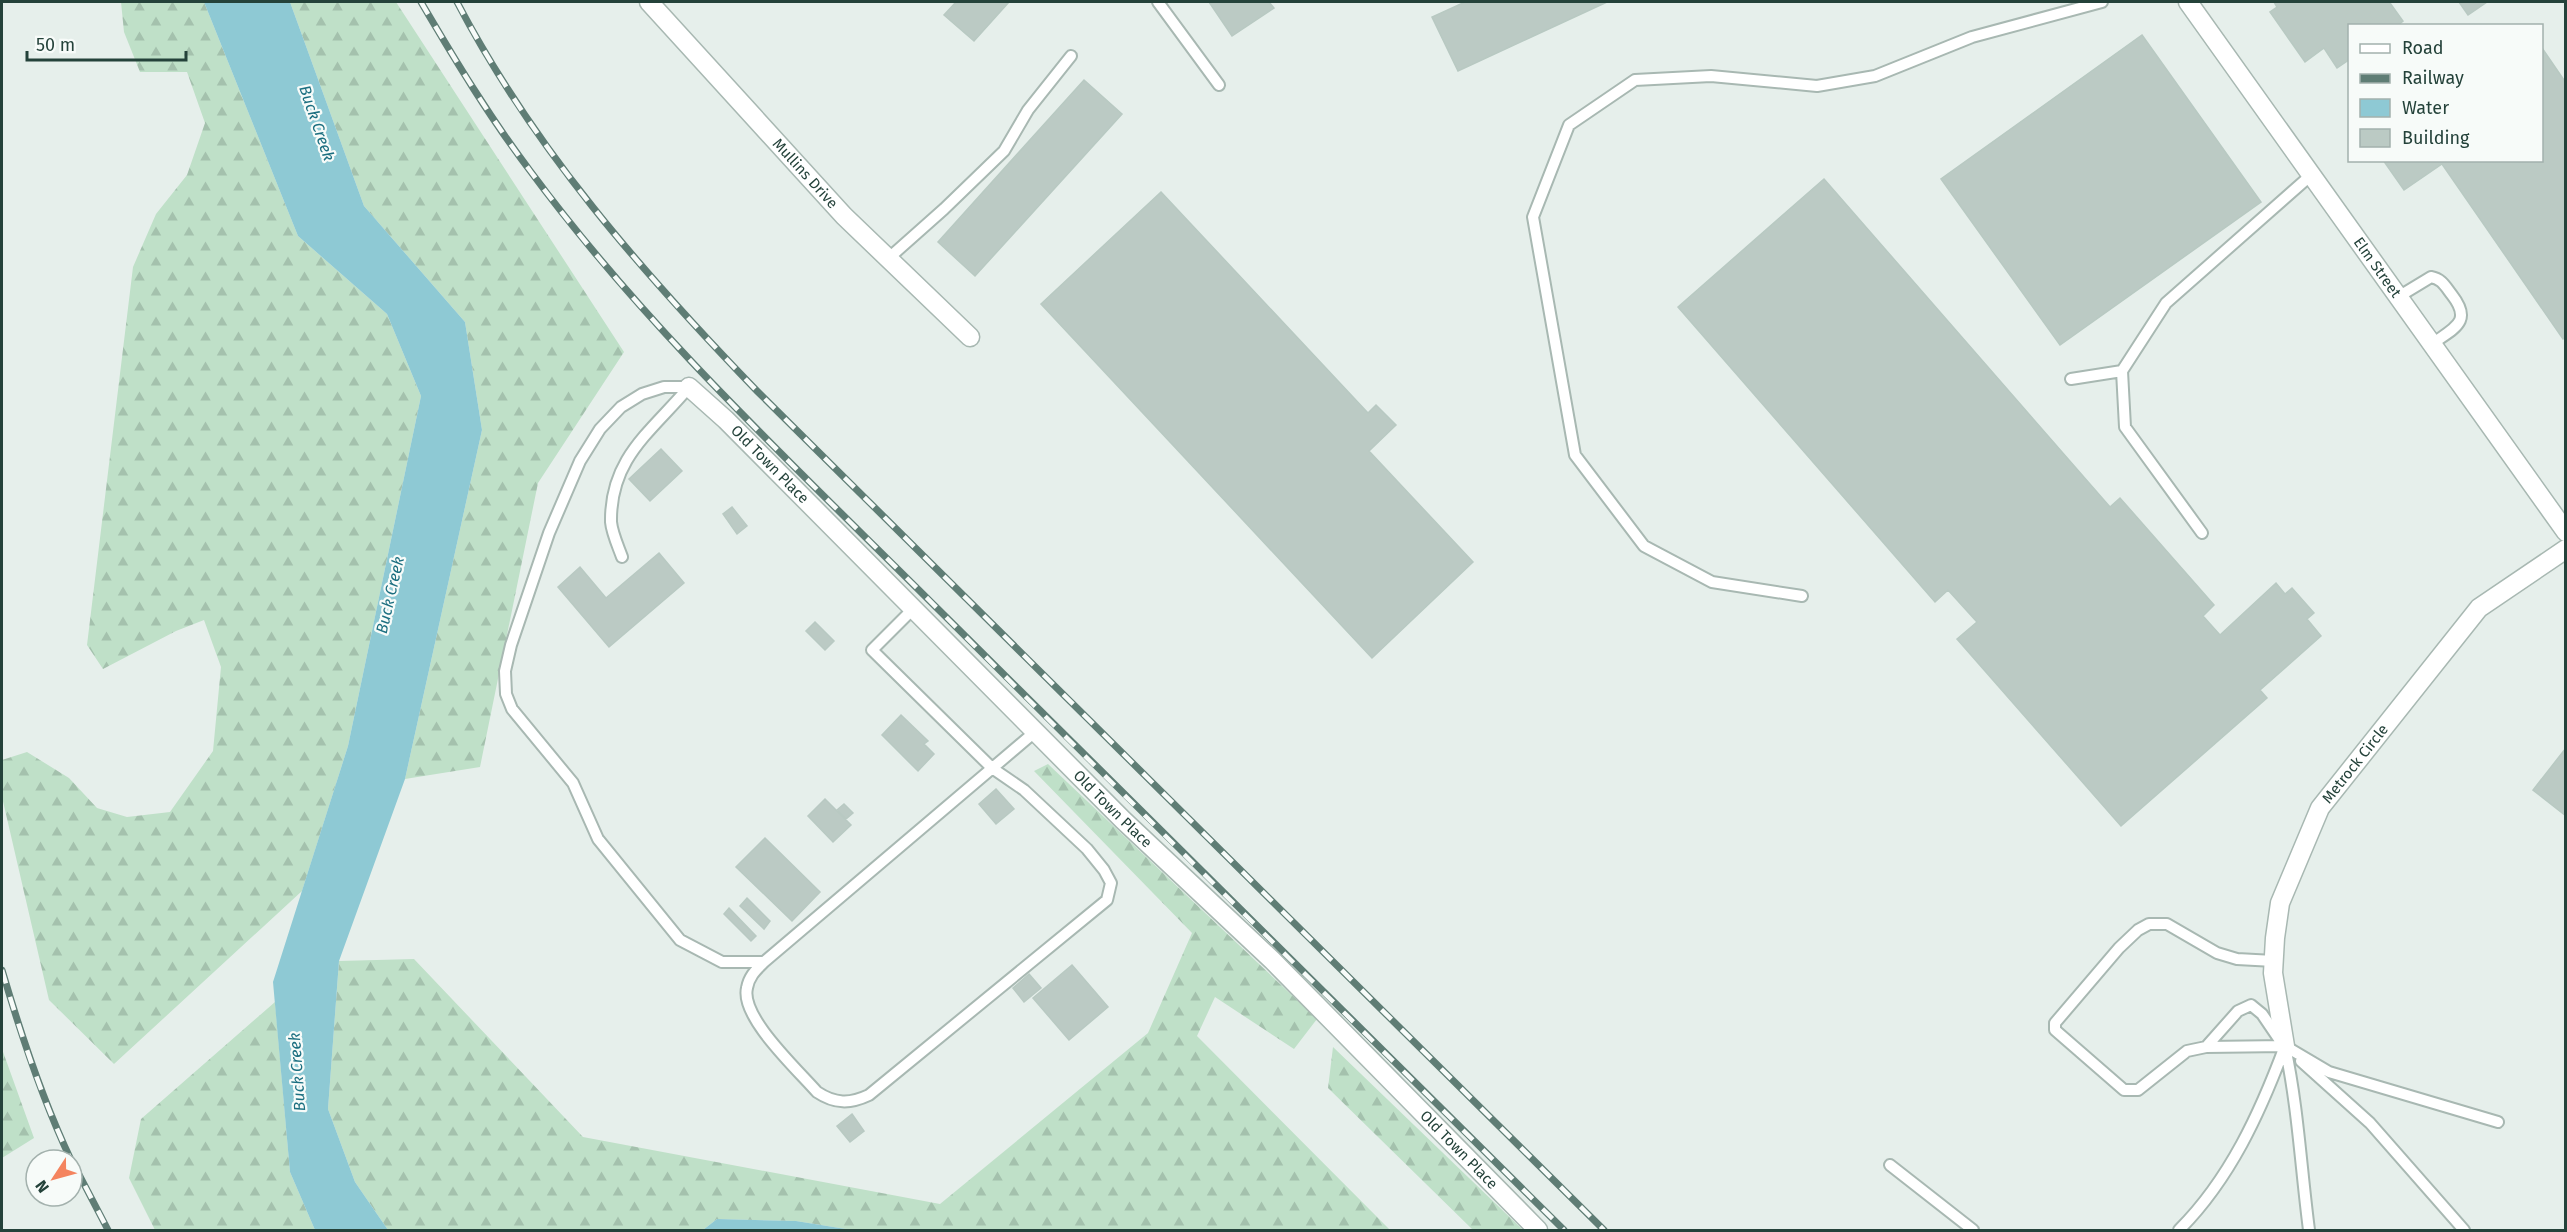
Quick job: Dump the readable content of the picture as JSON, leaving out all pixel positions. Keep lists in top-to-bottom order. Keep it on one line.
{"streets":{"street":["Mullins Drive","Elm Street","Old Town Place","Metrock Circle"]},"water":["Buck Creek"],"legend":["Road","Railway","Water","Building"],"scale_bar":"50 m","north":"bottom left"}
